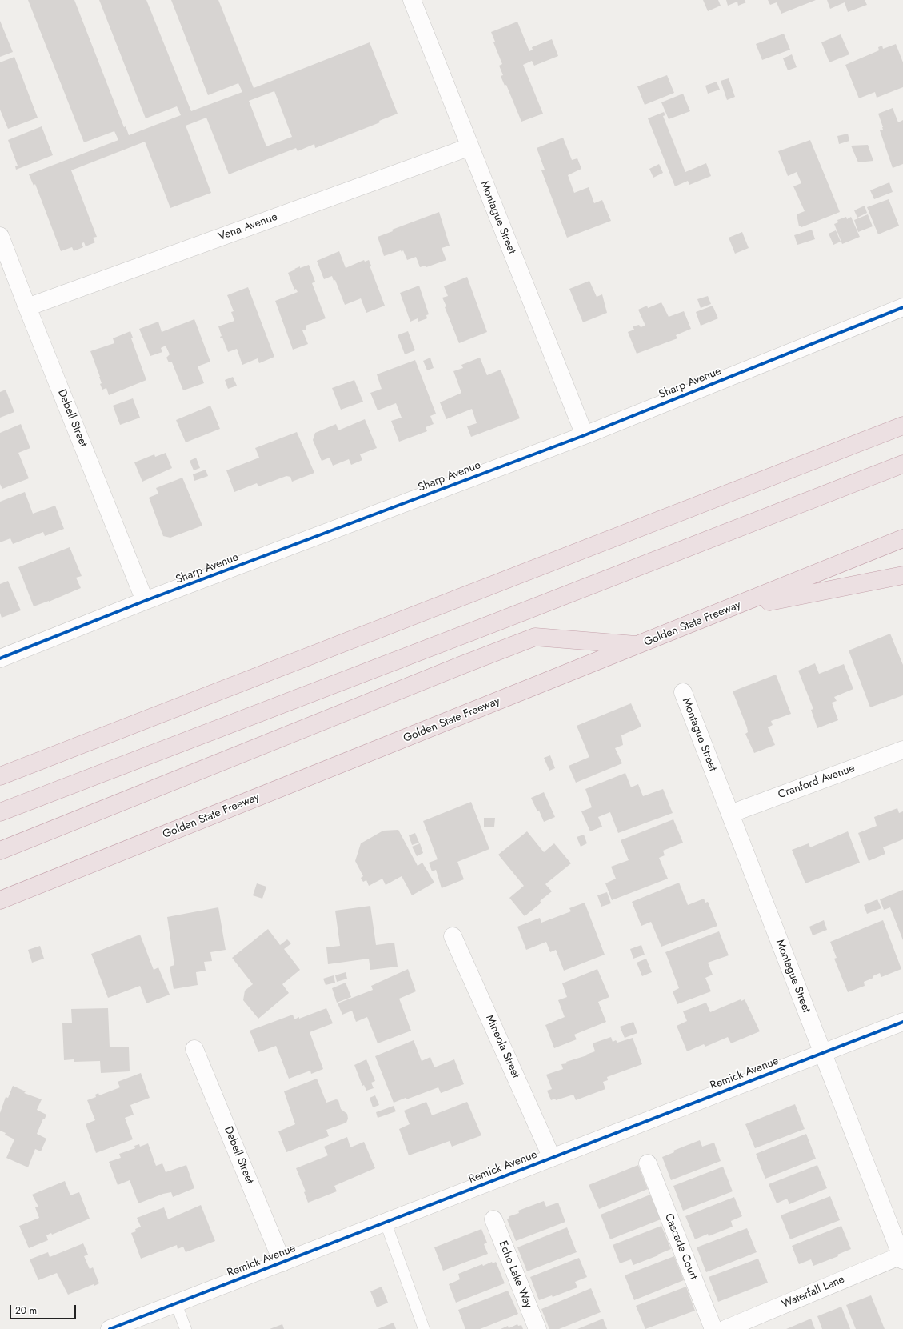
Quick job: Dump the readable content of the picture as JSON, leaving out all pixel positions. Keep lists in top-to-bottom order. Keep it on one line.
{"streets":{"highway":["Golden State Freeway"],"street":["Montague Street","Vena Avenue","Sharp Avenue","Debell Street","Cranford Avenue","Mineola Street","Remick Avenue","Cascade Court","Echo Lake Way","Waterfall Lane"]},"crossings":[["Montague Street","Vena Avenue"],["Montague Street","Sharp Avenue"],["Montague Street","Cranford Avenue"],["Montague Street","Remick Avenue"],["Montague Street","Waterfall Lane"],["Vena Avenue","Debell Street"],["Sharp Avenue","Debell Street"],["Debell Street","Remick Avenue"],["Mineola Street","Remick Avenue"]],"scale_bar":"20 m"}
